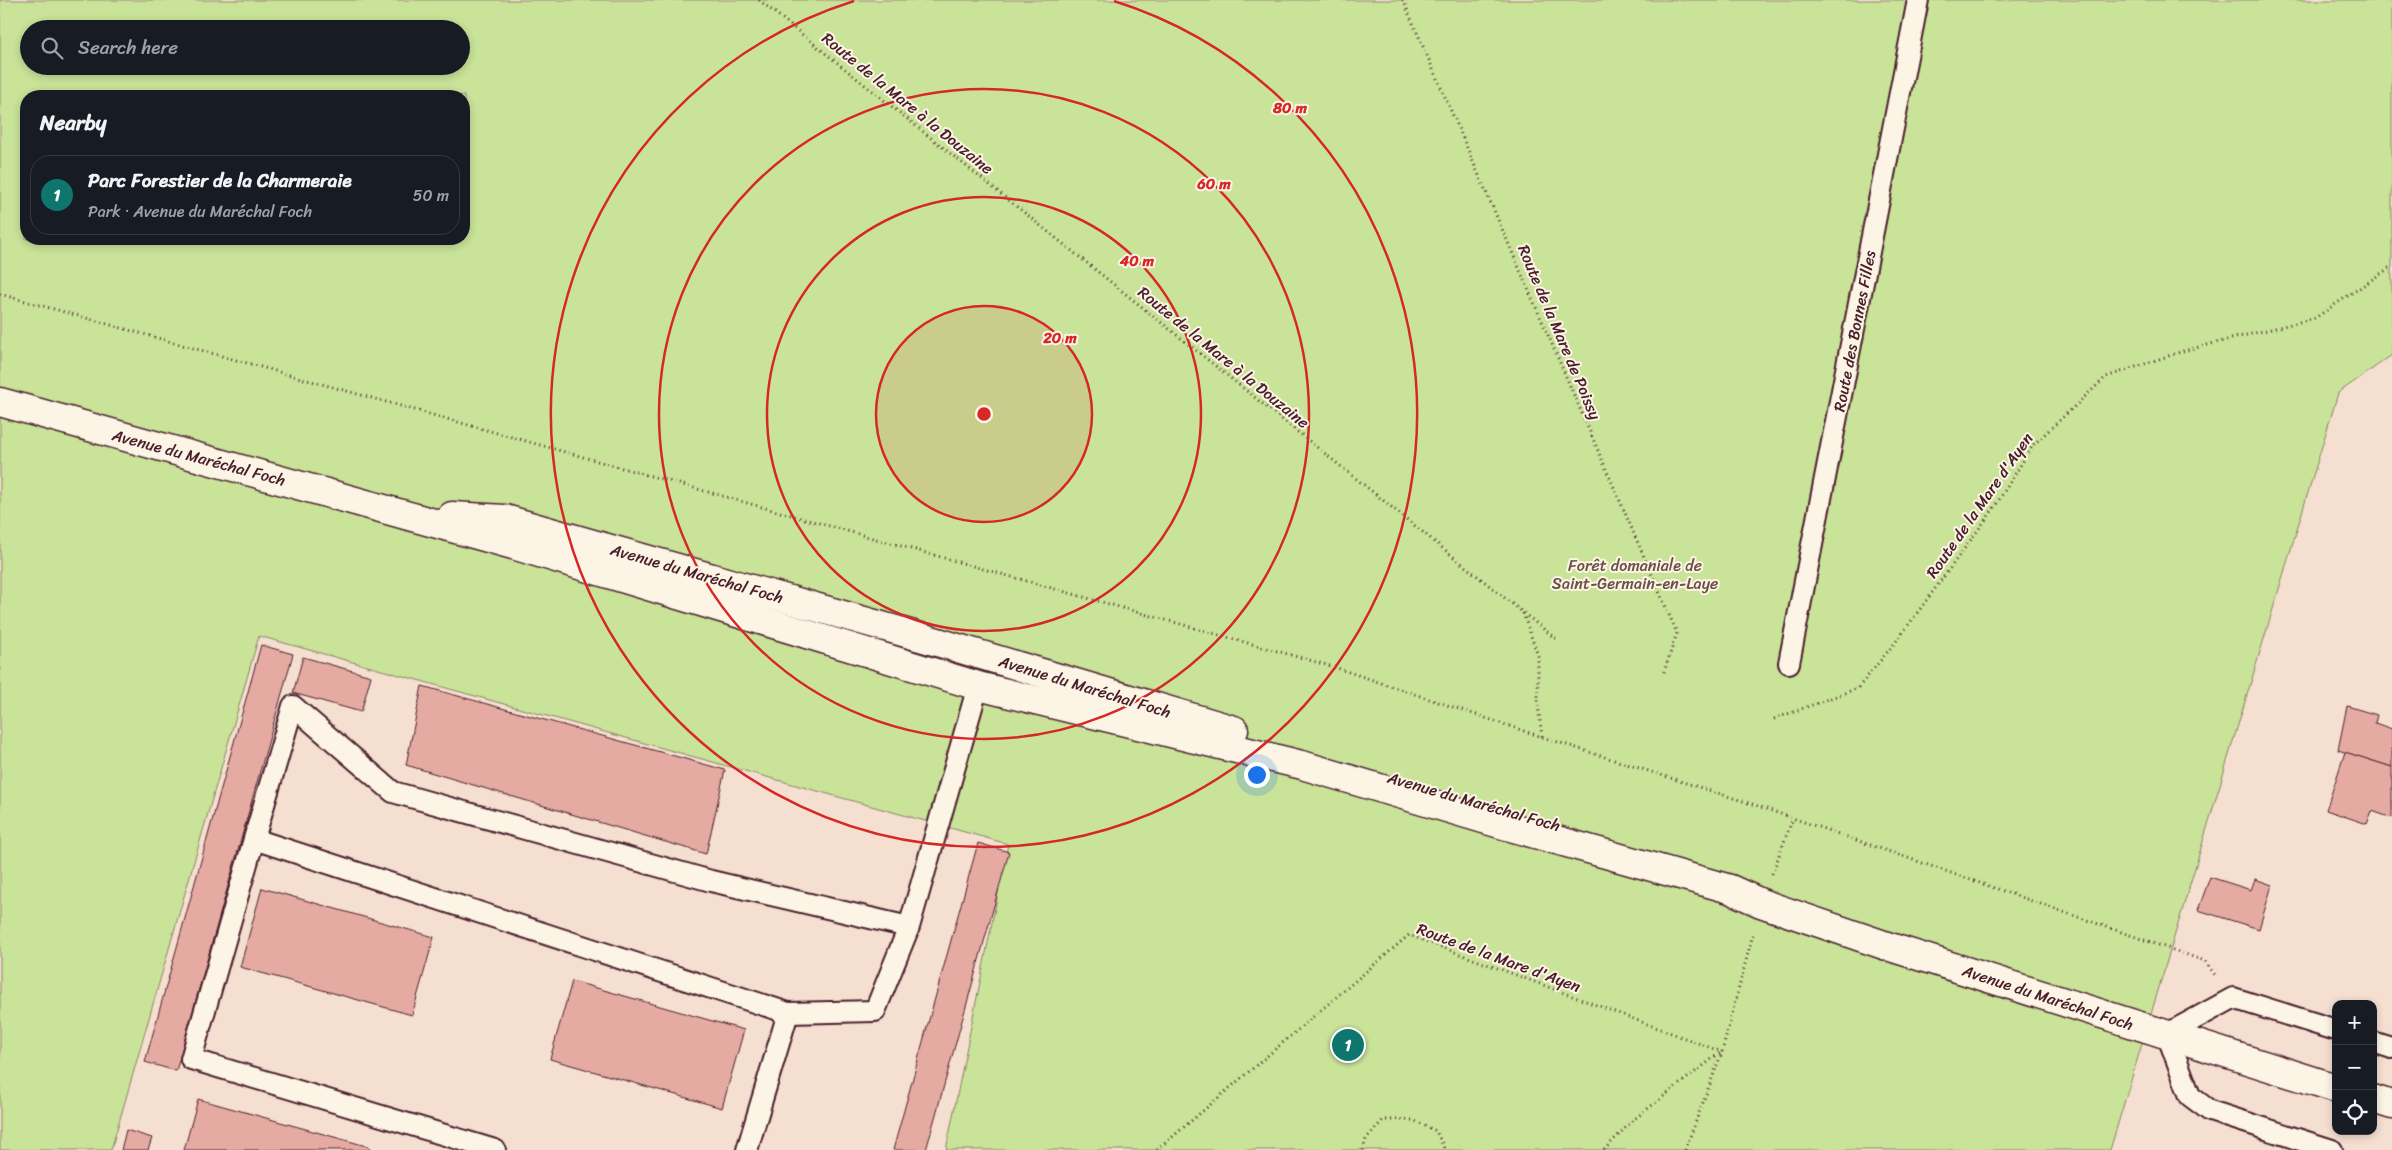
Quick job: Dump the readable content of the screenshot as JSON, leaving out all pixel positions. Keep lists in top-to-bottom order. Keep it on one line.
{"streets":{"main road":["Avenue du Maréchal Foch"],"lane":["Route des Bonnes Filles"],"path":["Route de la Mare à la Douzaine","Route de la Mare de Poissy","Route de la Mare d'Ayen"]},"parks":["Forêt domaniale de Saint-Germain-en-Laye"],"page":{"search":"Search here","heading":"Nearby","list":[{"mark":"1","name":"Parc Forestier de la Charmeraie","note":"Park · Avenue du Maréchal Foch","value":"50 m"}],"map_buttons":["+","−"],"pins":"1"},"rings":["80 m","60 m","40 m","20 m"]}
